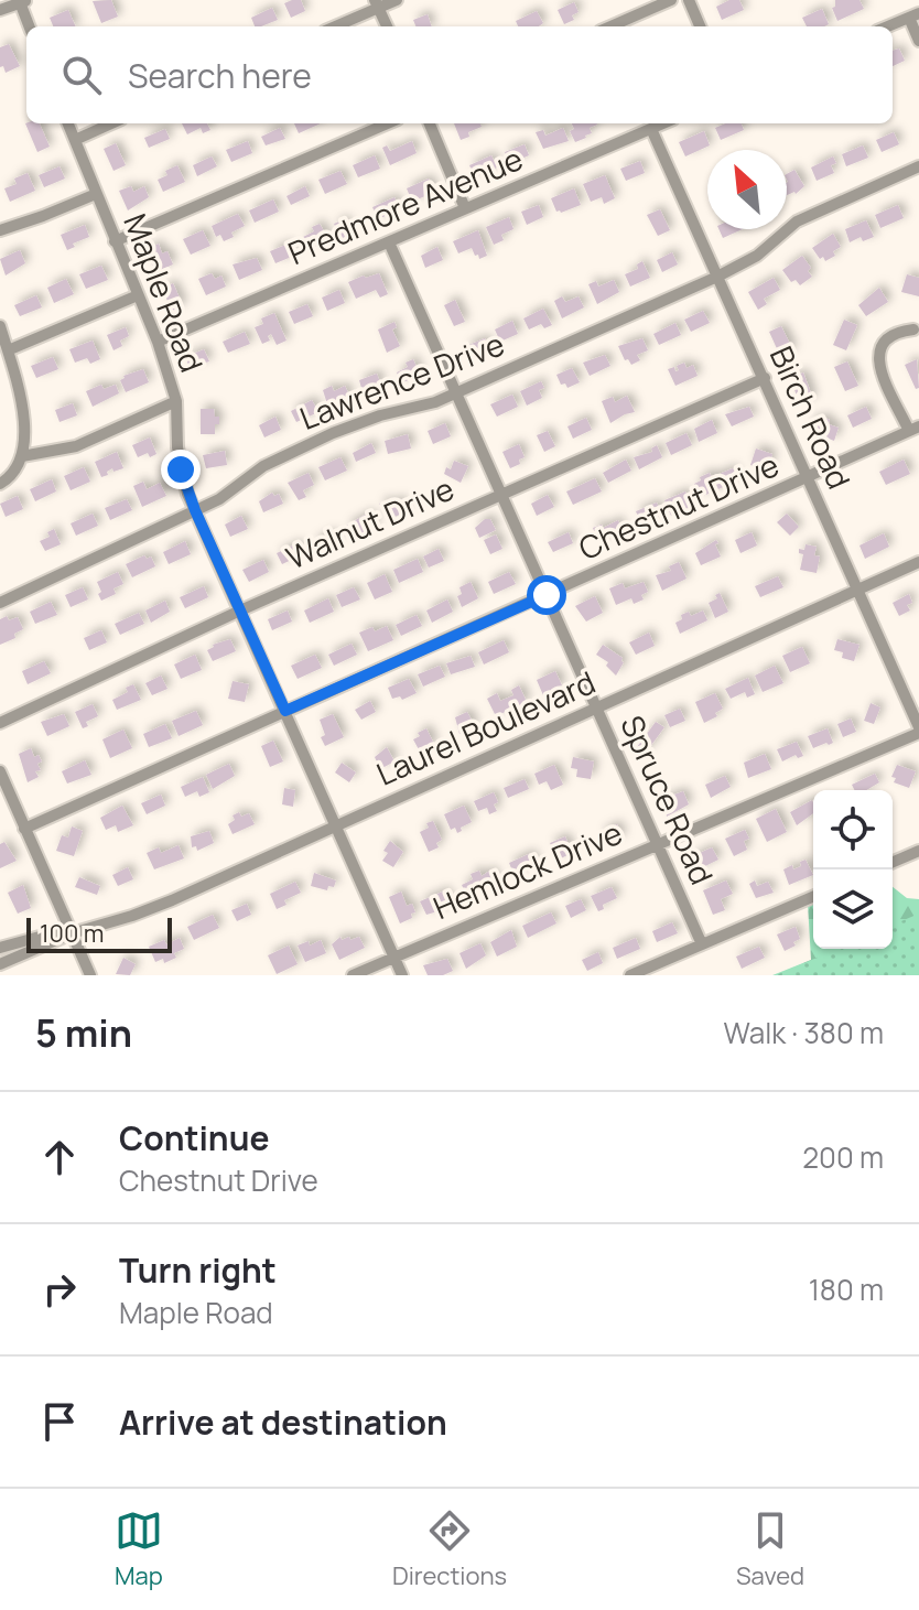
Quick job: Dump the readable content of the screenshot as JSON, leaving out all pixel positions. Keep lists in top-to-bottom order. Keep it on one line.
{"streets":{"street":["Predmore Avenue","Maple Road","Lawrence Drive","Birch Road","Chestnut Drive","Walnut Drive","Laurel Boulevard","Spruce Road","Hemlock Drive"]},"crossings":[["Predmore Avenue","Maple Road"],["Predmore Avenue","Birch Road"],["Predmore Avenue","Spruce Road"],["Maple Road","Lawrence Drive"],["Maple Road","Chestnut Drive"],["Maple Road","Walnut Drive"],["Maple Road","Laurel Boulevard"],["Maple Road","Hemlock Drive"],["Lawrence Drive","Birch Road"],["Lawrence Drive","Spruce Road"],["Birch Road","Chestnut Drive"],["Birch Road","Walnut Drive"],["Birch Road","Laurel Boulevard"],["Birch Road","Hemlock Drive"],["Chestnut Drive","Spruce Road"],["Walnut Drive","Spruce Road"],["Laurel Boulevard","Spruce Road"],["Spruce Road","Hemlock Drive"]],"scale_bar":"100 m","north":"top left","page":{"search":"Search here","scale":"100 m","heading":["5 min","Walk · 380 m"],"list":[["Continue","Chestnut Drive","200 m"],["Turn right","Maple Road","180 m"],"Arrive at destination"],"nav":["Map","Directions","Saved"]}}
